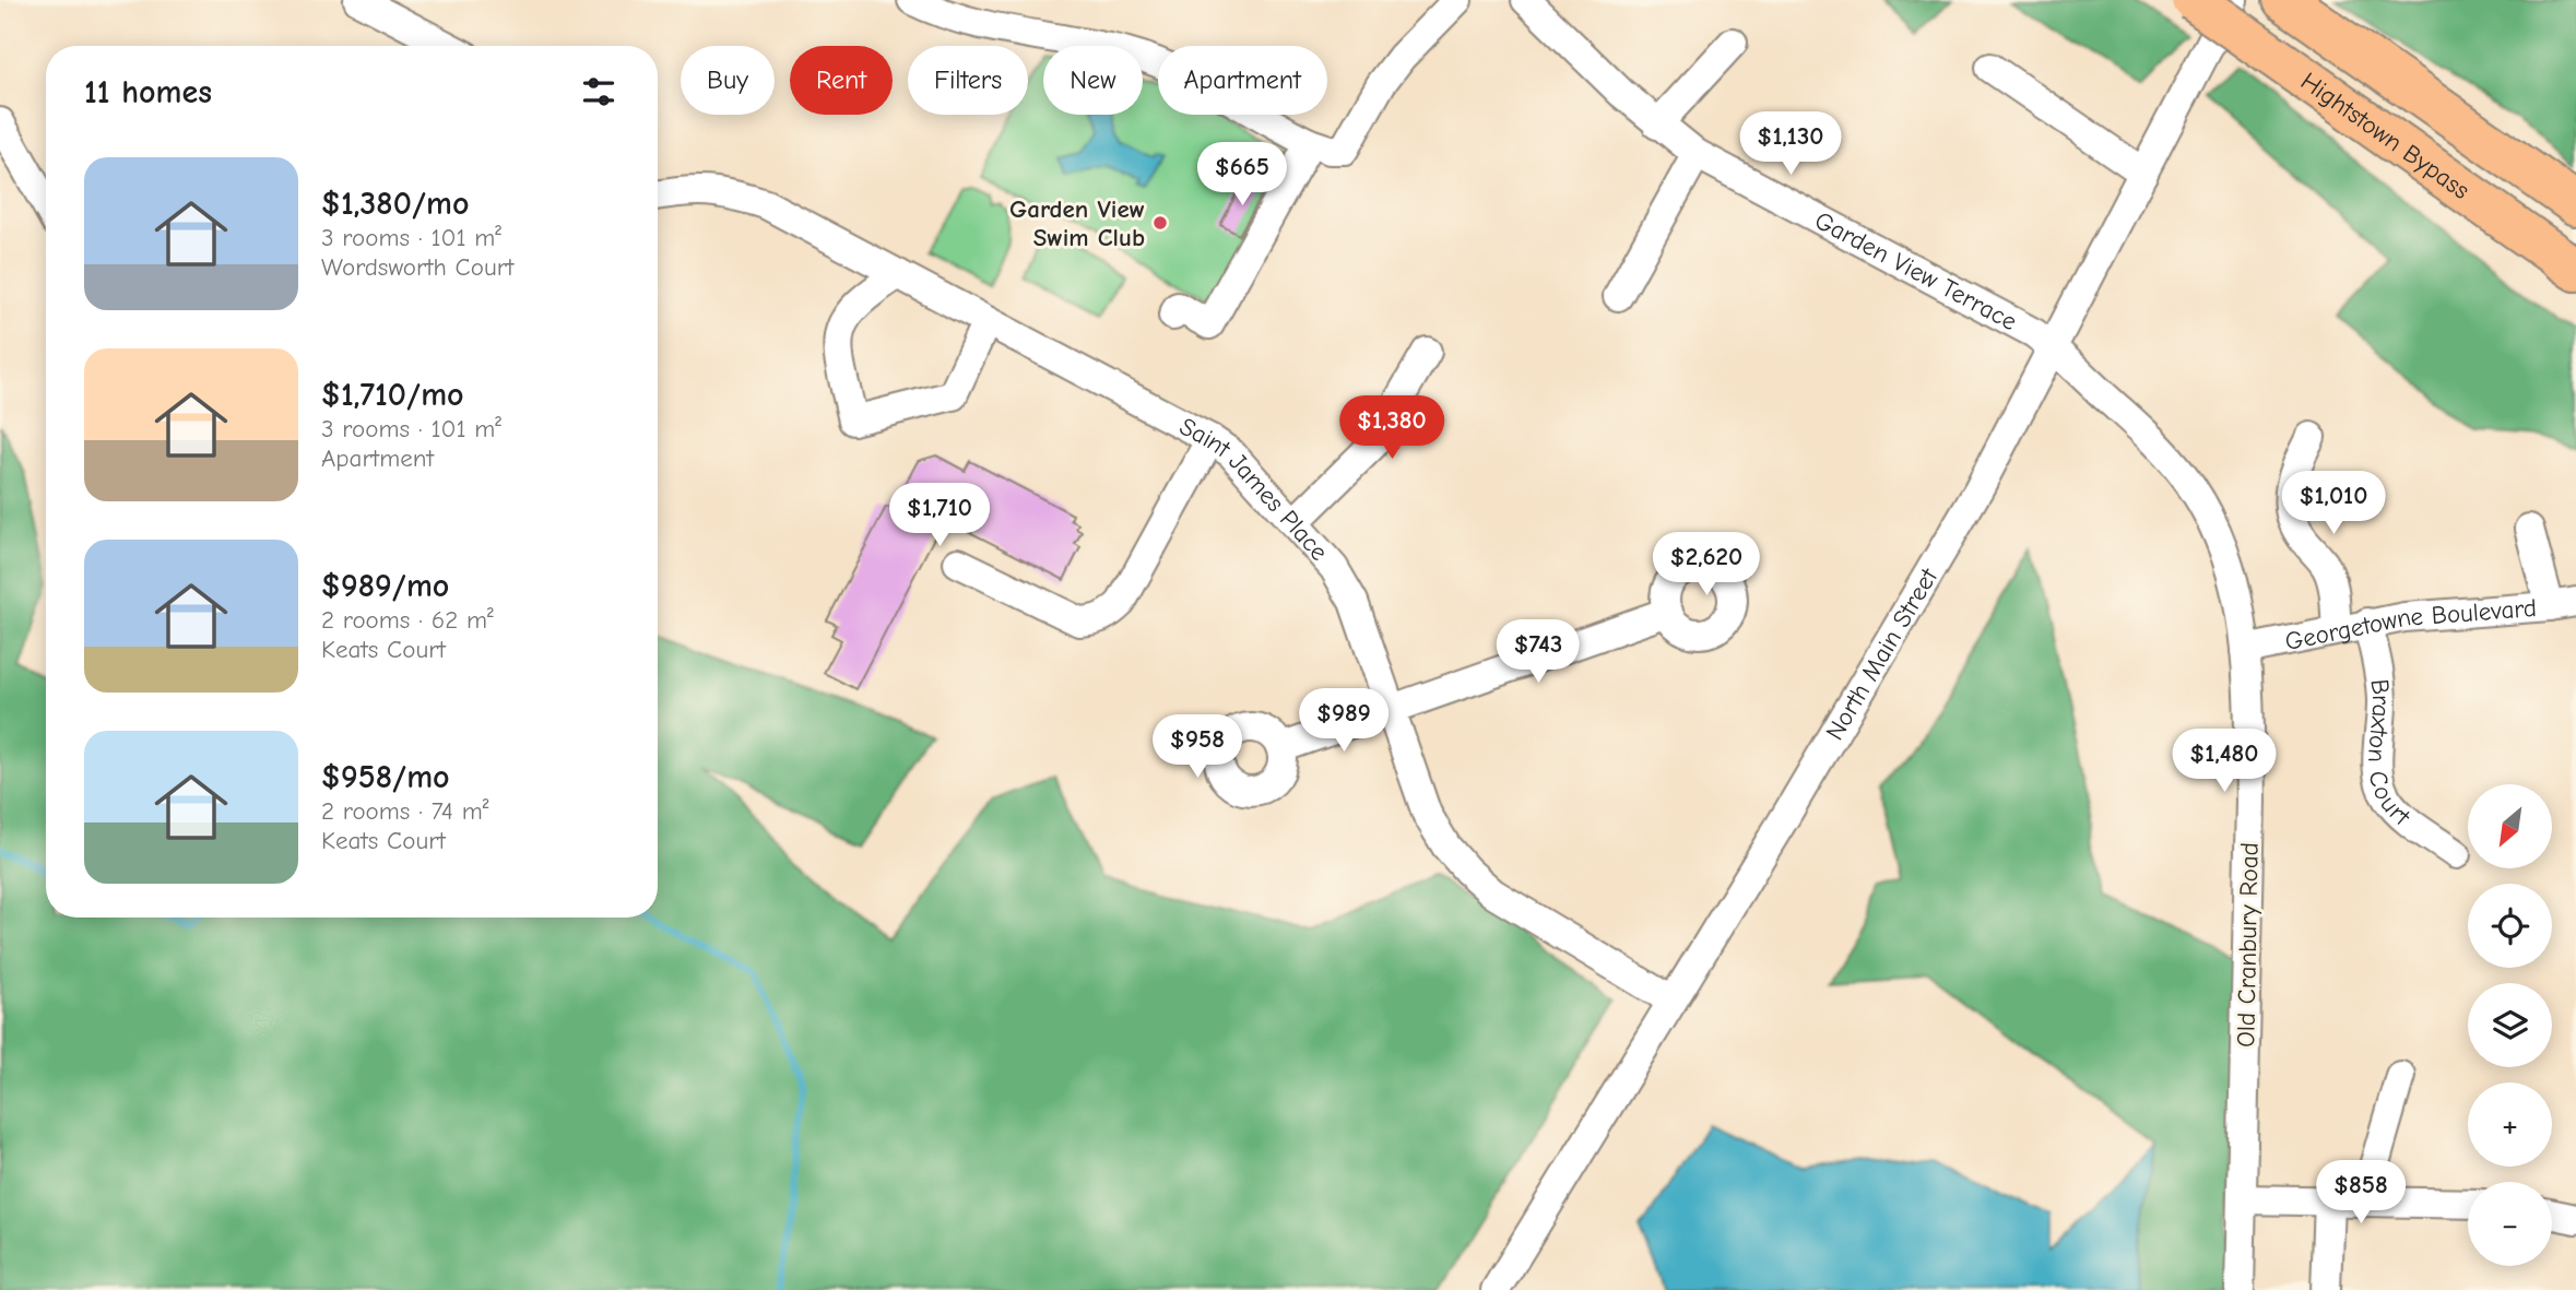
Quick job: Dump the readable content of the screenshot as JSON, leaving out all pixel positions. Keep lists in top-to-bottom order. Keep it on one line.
{"streets":{"highway":["Hightstown Bypass"],"street":["Garden View Terrace","Saint James Place","Georgetowne Boulevard","North Main Street","Braxton Court","Old Cranbury Road"]},"crossings":[["Garden View Terrace","North Main Street"],["Garden View Terrace","Old Cranbury Road"],["Saint James Place","North Main Street"],["Georgetowne Boulevard","Braxton Court"],["Georgetowne Boulevard","Old Cranbury Road"],["North Main Street","Old Cranbury Road"]],"places":["Garden View Swim Club"],"north":"bottom left","page":{"chip":["Buy","Rent","Filters","New","Apartment"],"heading":"11 homes","price":["$1,130","$665","$1,380","$1,010","$1,710","$2,620","$743","$989","$958","$1,480","$858"],"list":[{"name":"$1,380/mo","note":"3 rooms · 101 m² · Wordsworth Court"},{"name":"$1,710/mo","note":"3 rooms · 101 m² · Apartment"},{"name":"$989/mo","note":"2 rooms · 62 m² · Keats Court"},{"name":"$958/mo","note":"2 rooms · 74 m² · Keats Court"}],"map_buttons":["+","−"]}}
